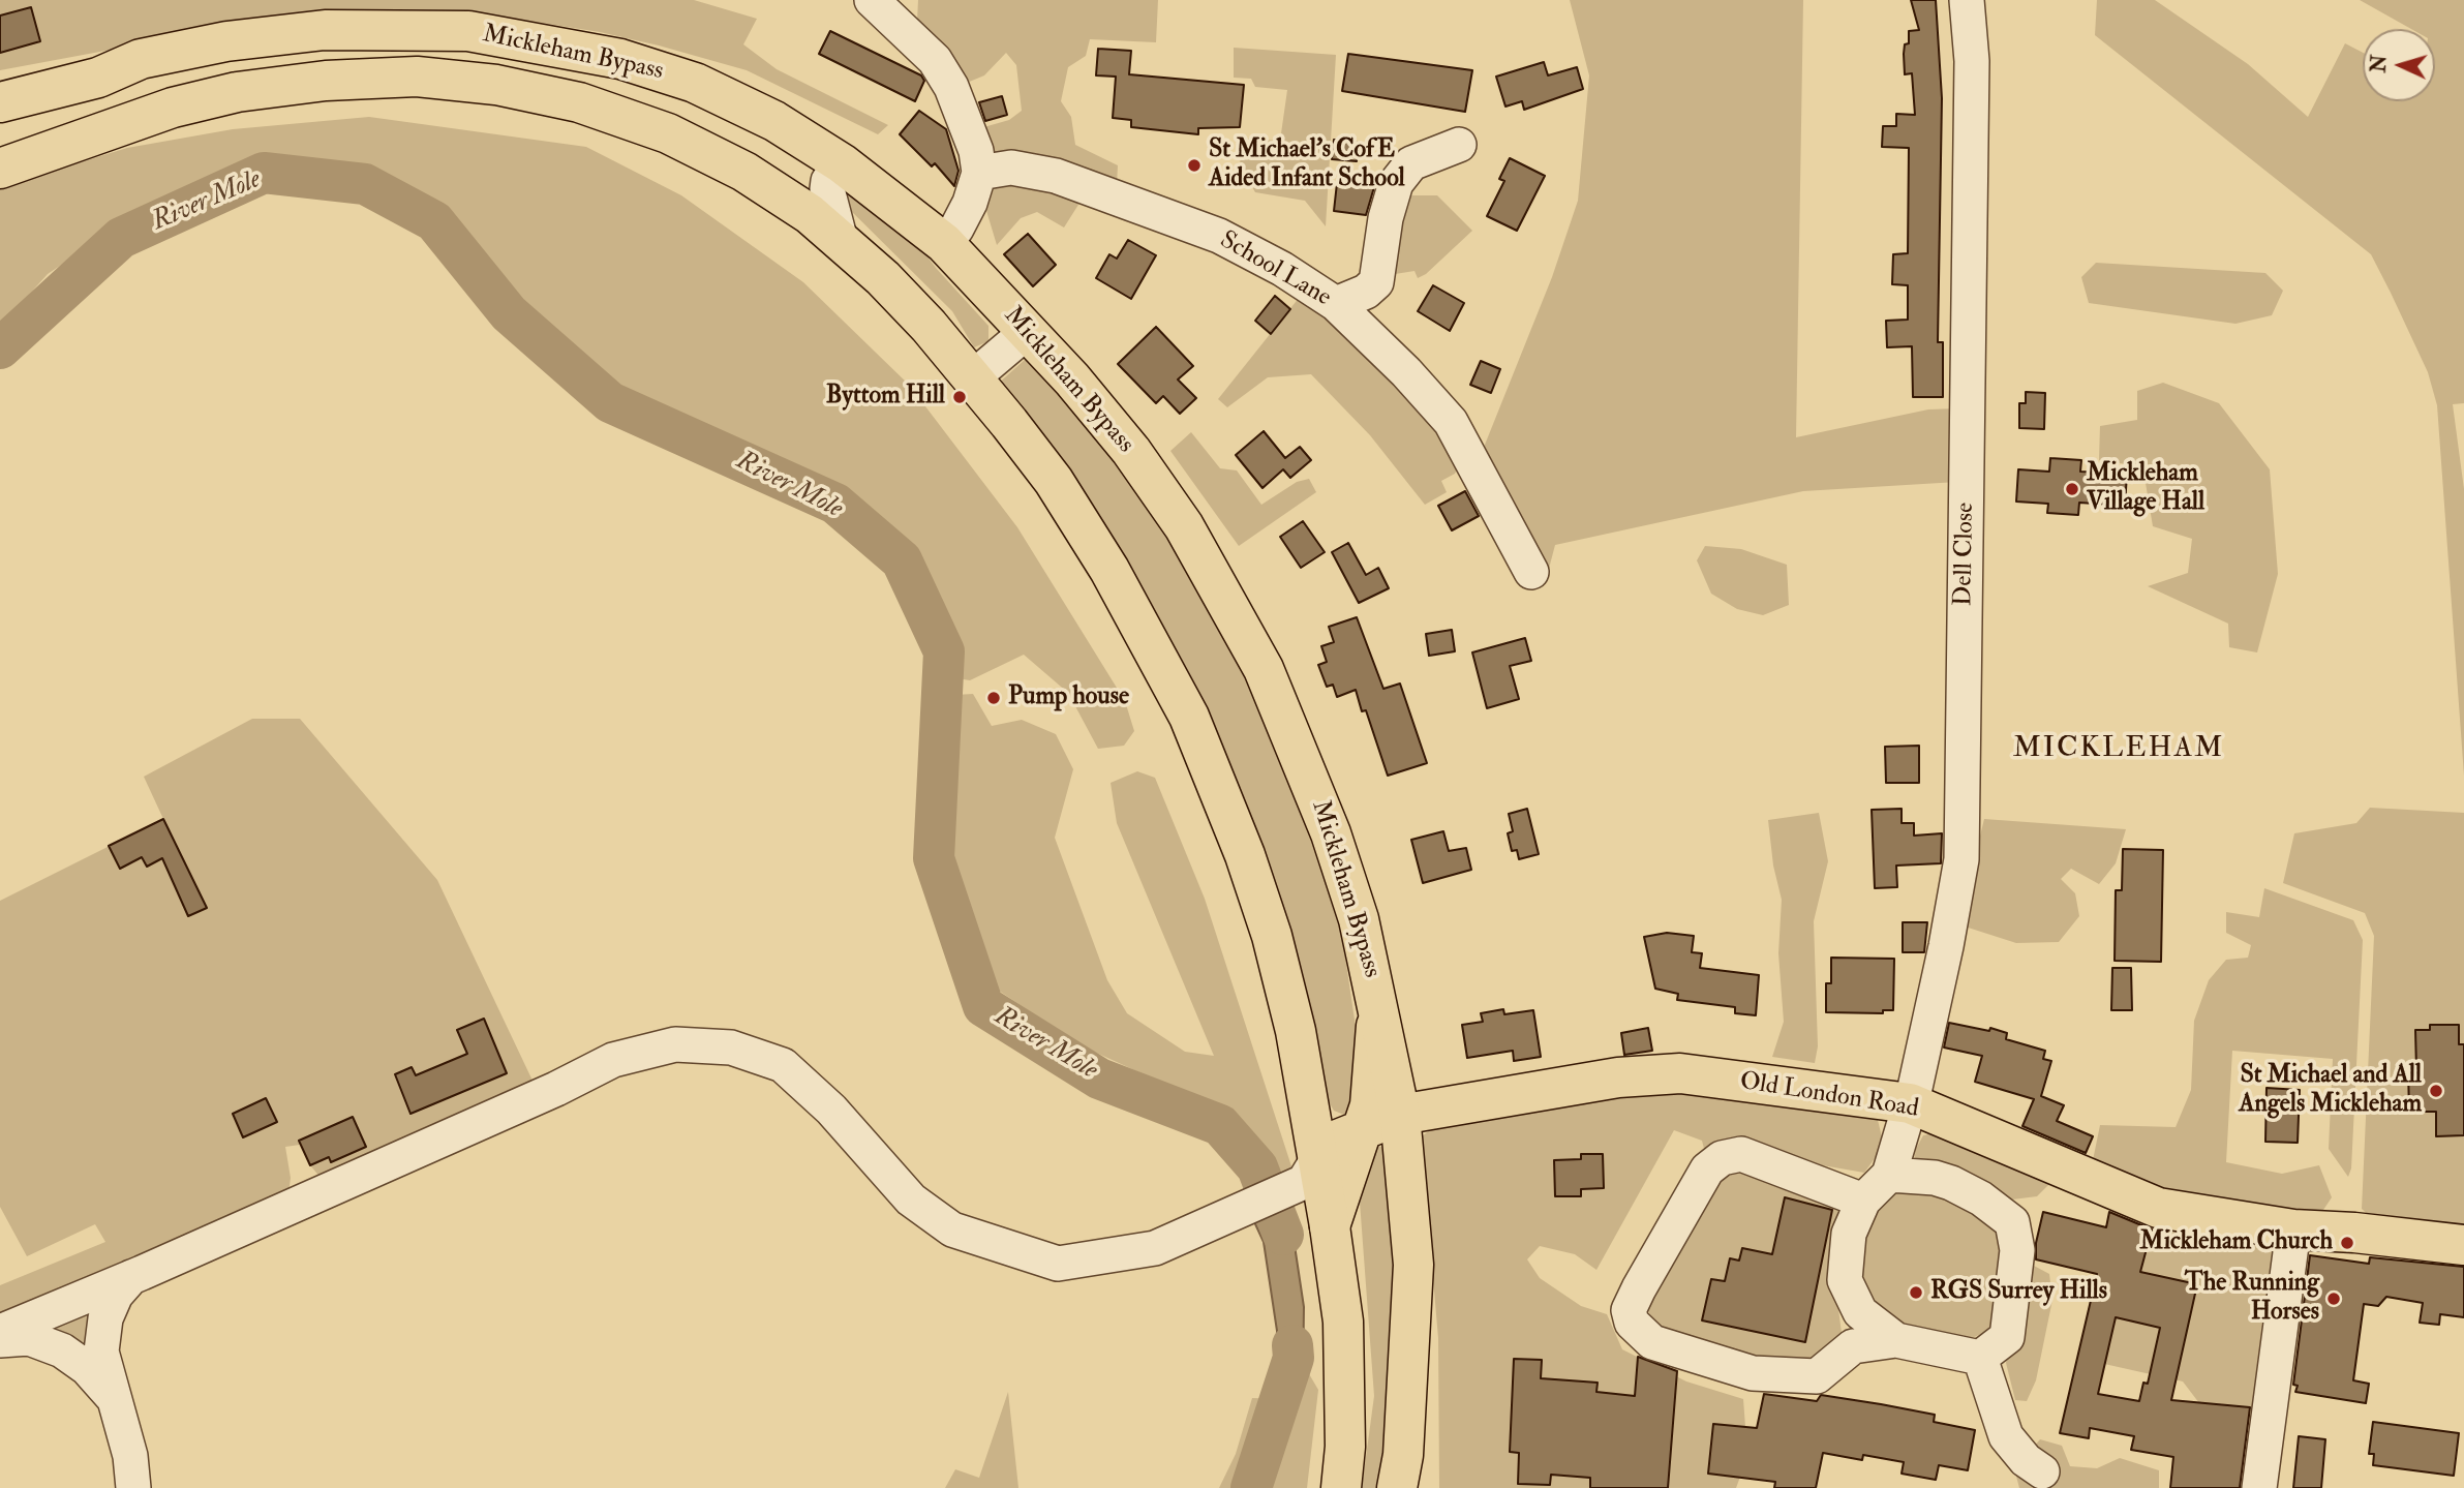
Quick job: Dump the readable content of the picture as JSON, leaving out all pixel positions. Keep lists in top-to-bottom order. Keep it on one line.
{"streets":{"main road":["Mickleham Bypass","Old London Road"],"street":["School Lane","Dell Close"]},"crossings":[["Mickleham Bypass","Old London Road"],["Dell Close","Old London Road"]],"districts":["MICKLEHAM"],"water":["River Mole"],"places":["St Michael's CofE Aided Infant School","Byttom Hill","Mickleham Village Hall","Pump house","St Michael and All Angels Mickleham","Mickleham Church","RGS Surrey Hills","The Running Horses"],"north":"left"}
